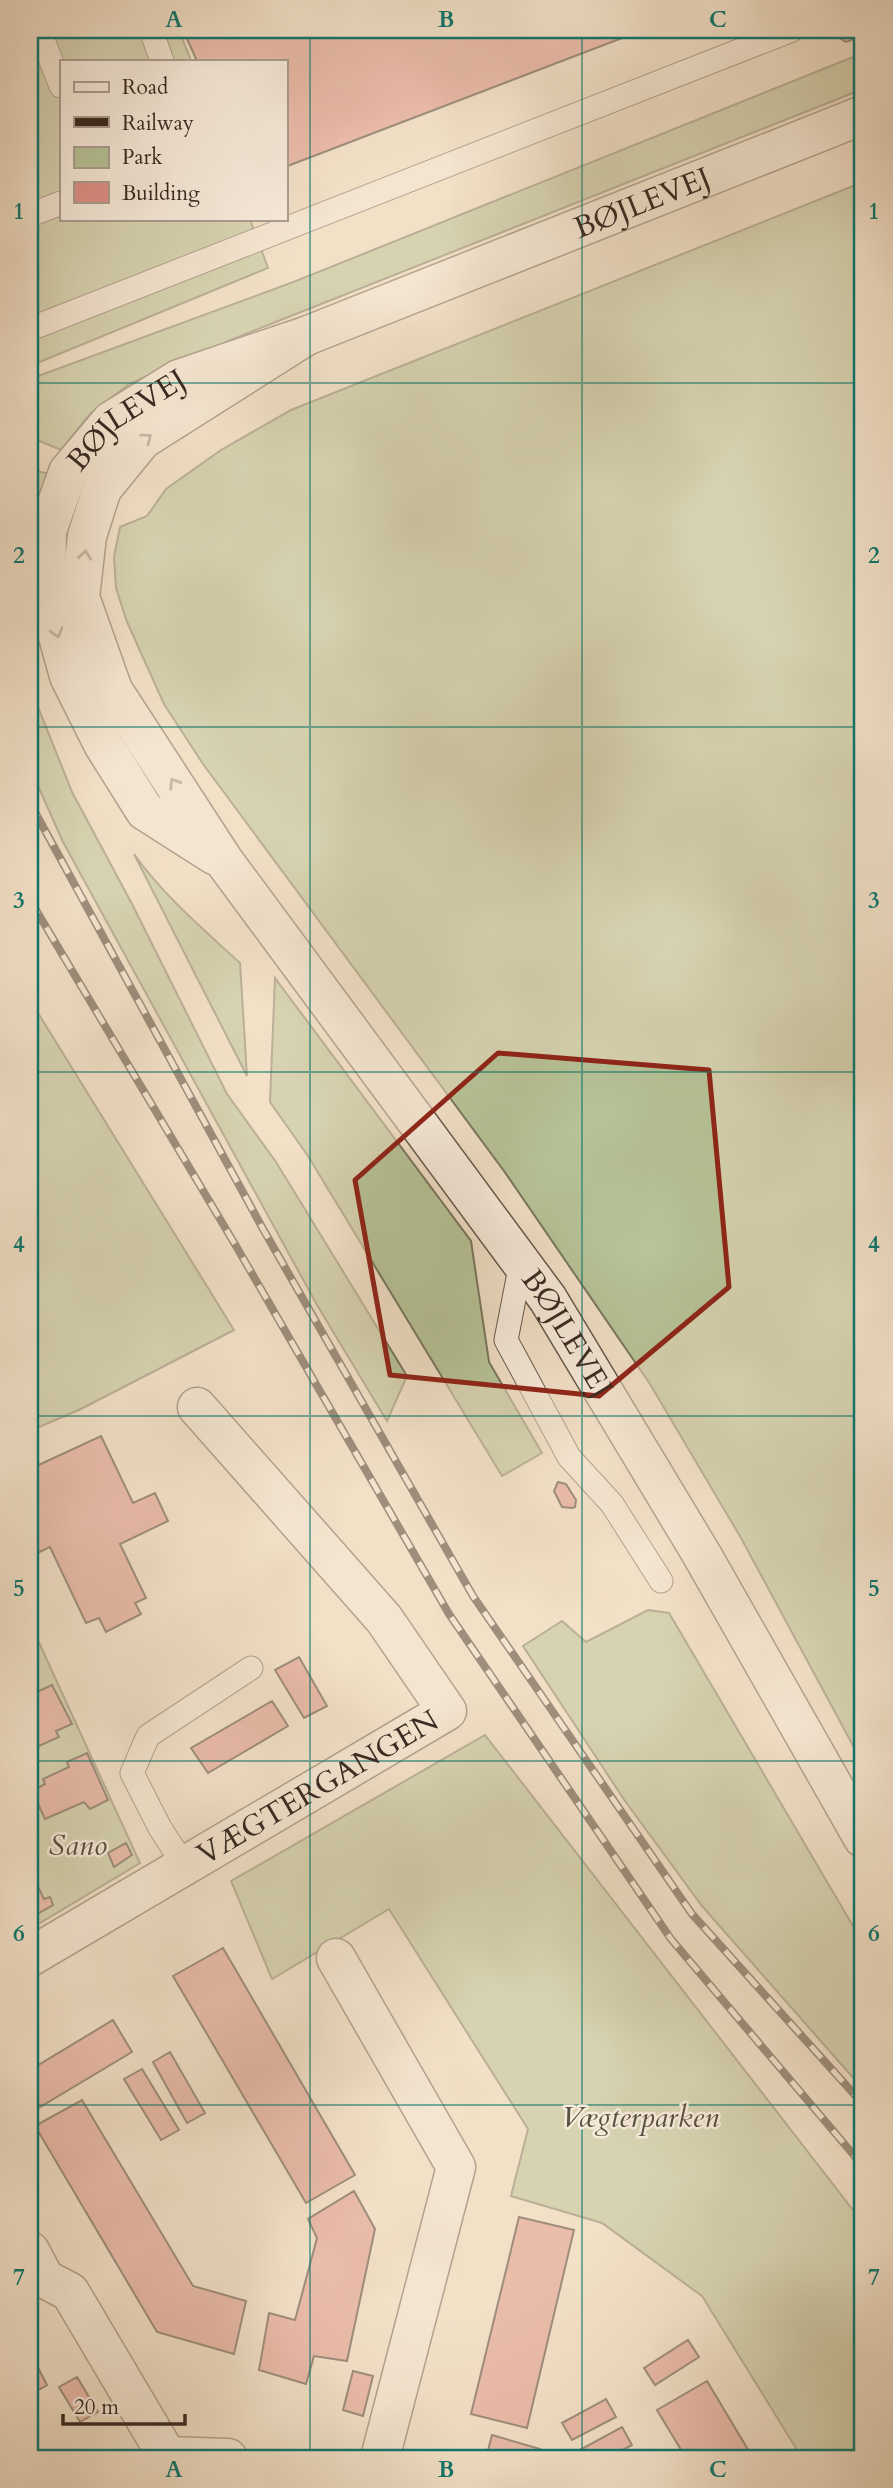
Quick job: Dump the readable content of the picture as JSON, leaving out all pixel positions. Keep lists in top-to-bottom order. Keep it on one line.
{"streets":{"street":["BØJLEVEJ","VÆGTERGANGEN"]},"parks":["Sano","Vægterparken"],"legend":["Road","Railway","Park","Building"],"scale_bar":"20 m","grid":{"columns":["A","B","C"],"rows":["1","2","3","4","5","6","7"]}}
